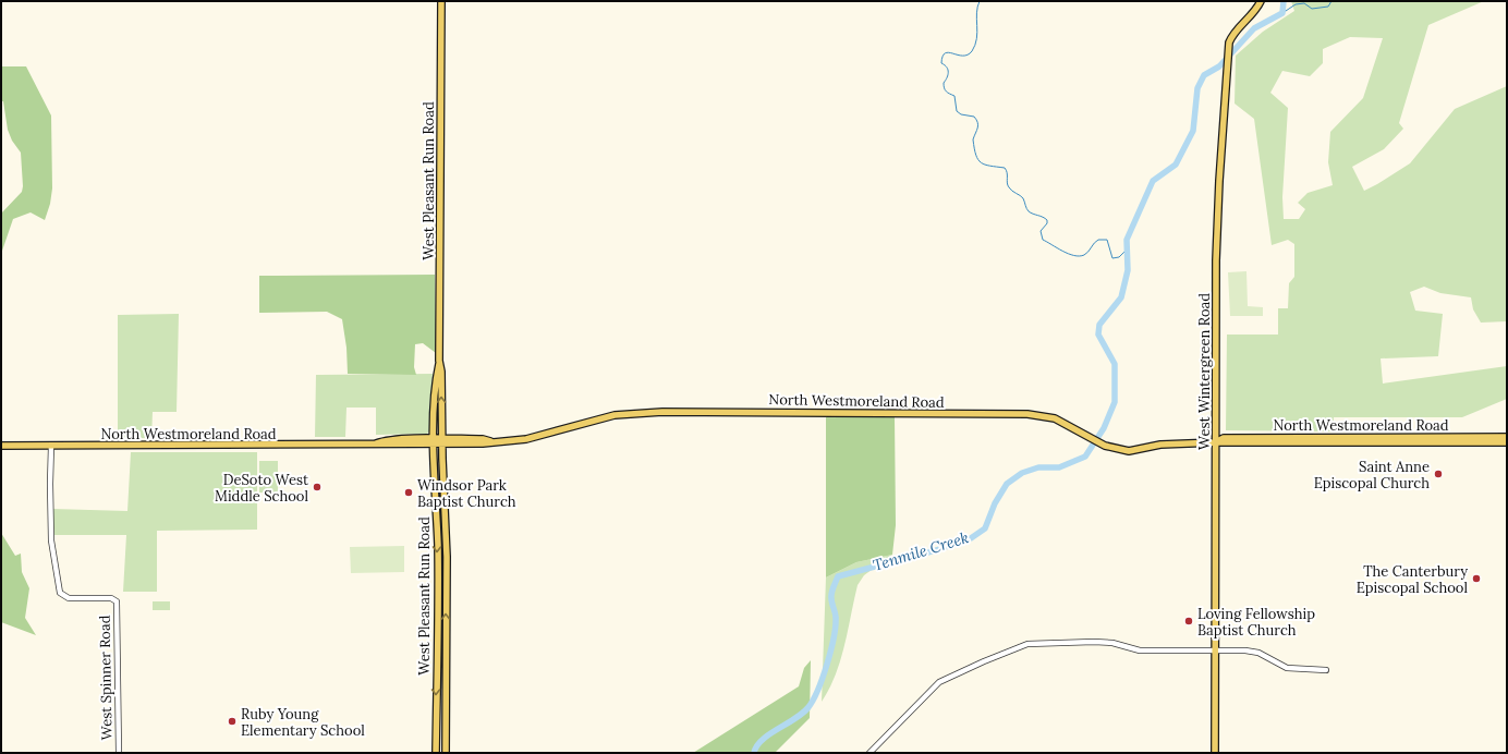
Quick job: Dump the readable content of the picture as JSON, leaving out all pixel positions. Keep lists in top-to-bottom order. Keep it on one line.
{"streets":{"main road":["West Pleasant Run Road","West Wintergreen Road","North Westmoreland Road"],"street":["West Spinner Road"]},"crossings":[["West Pleasant Run Road","North Westmoreland Road"],["West Wintergreen Road","North Westmoreland Road"],["North Westmoreland Road","West Spinner Road"]],"water":["Tenmile Creek"],"places":["Saint Anne Episcopal Church","DeSoto West Middle School","Windsor Park Baptist Church","The Canterbury Episcopal School","Loving Fellowship Baptist Church","Ruby Young Elementary School"]}
